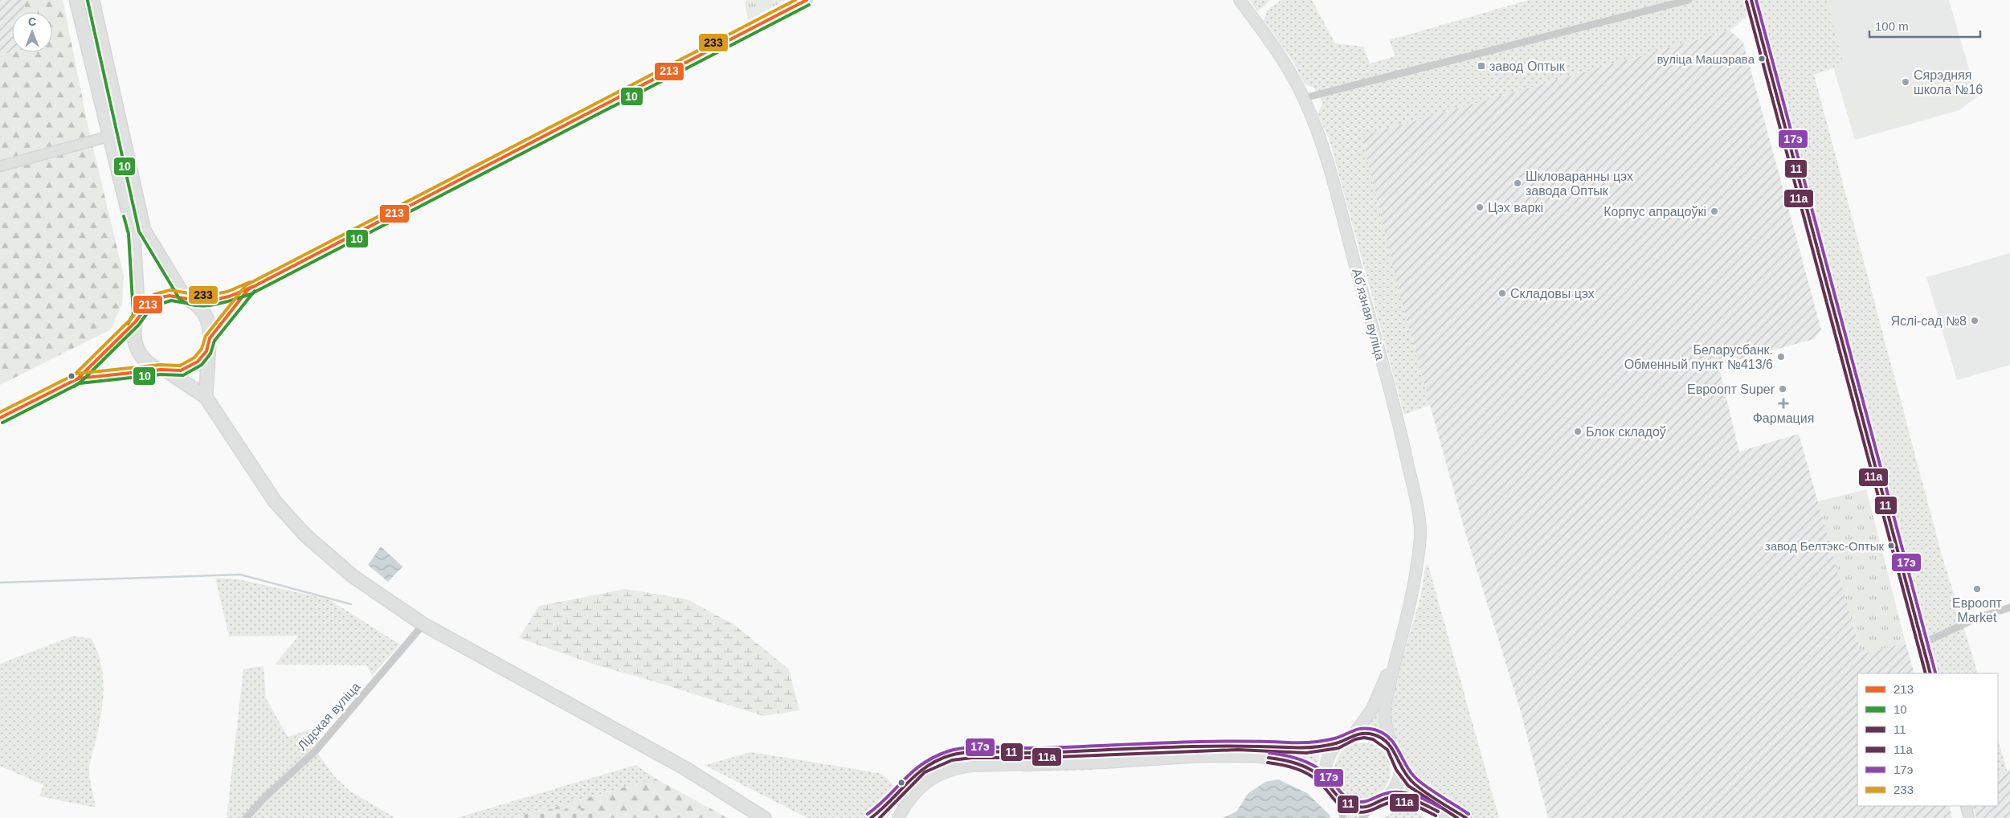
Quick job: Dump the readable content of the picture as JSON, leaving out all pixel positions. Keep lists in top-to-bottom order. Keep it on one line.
{"streets":{"main road":["Абʼязная вуліца"],"street":["Лідская вуліца"]},"places":{"other":["вуліца Машэрава","Сярэдняя школа №16","Шкловаранны цэх завода Оптык","Цэх варкі","Корпус апрацоўкі","Складовы цэх","Яслі-сад №8","Беларусбанк. Обменный пункт №413/6","Евроопт Super","Блок складоў","завод Белтэкс-Оптык","Евроопт Market"],"transit":["завод Оптык"],"health":["Фармация"]},"lines":["transit line 213","transit line 11","transit line 17э","transit line 233","transit line 10","transit line 11а"],"legend":["213","10","11","11а","17э","233"],"scale_bar":"100 m","north":"top"}
